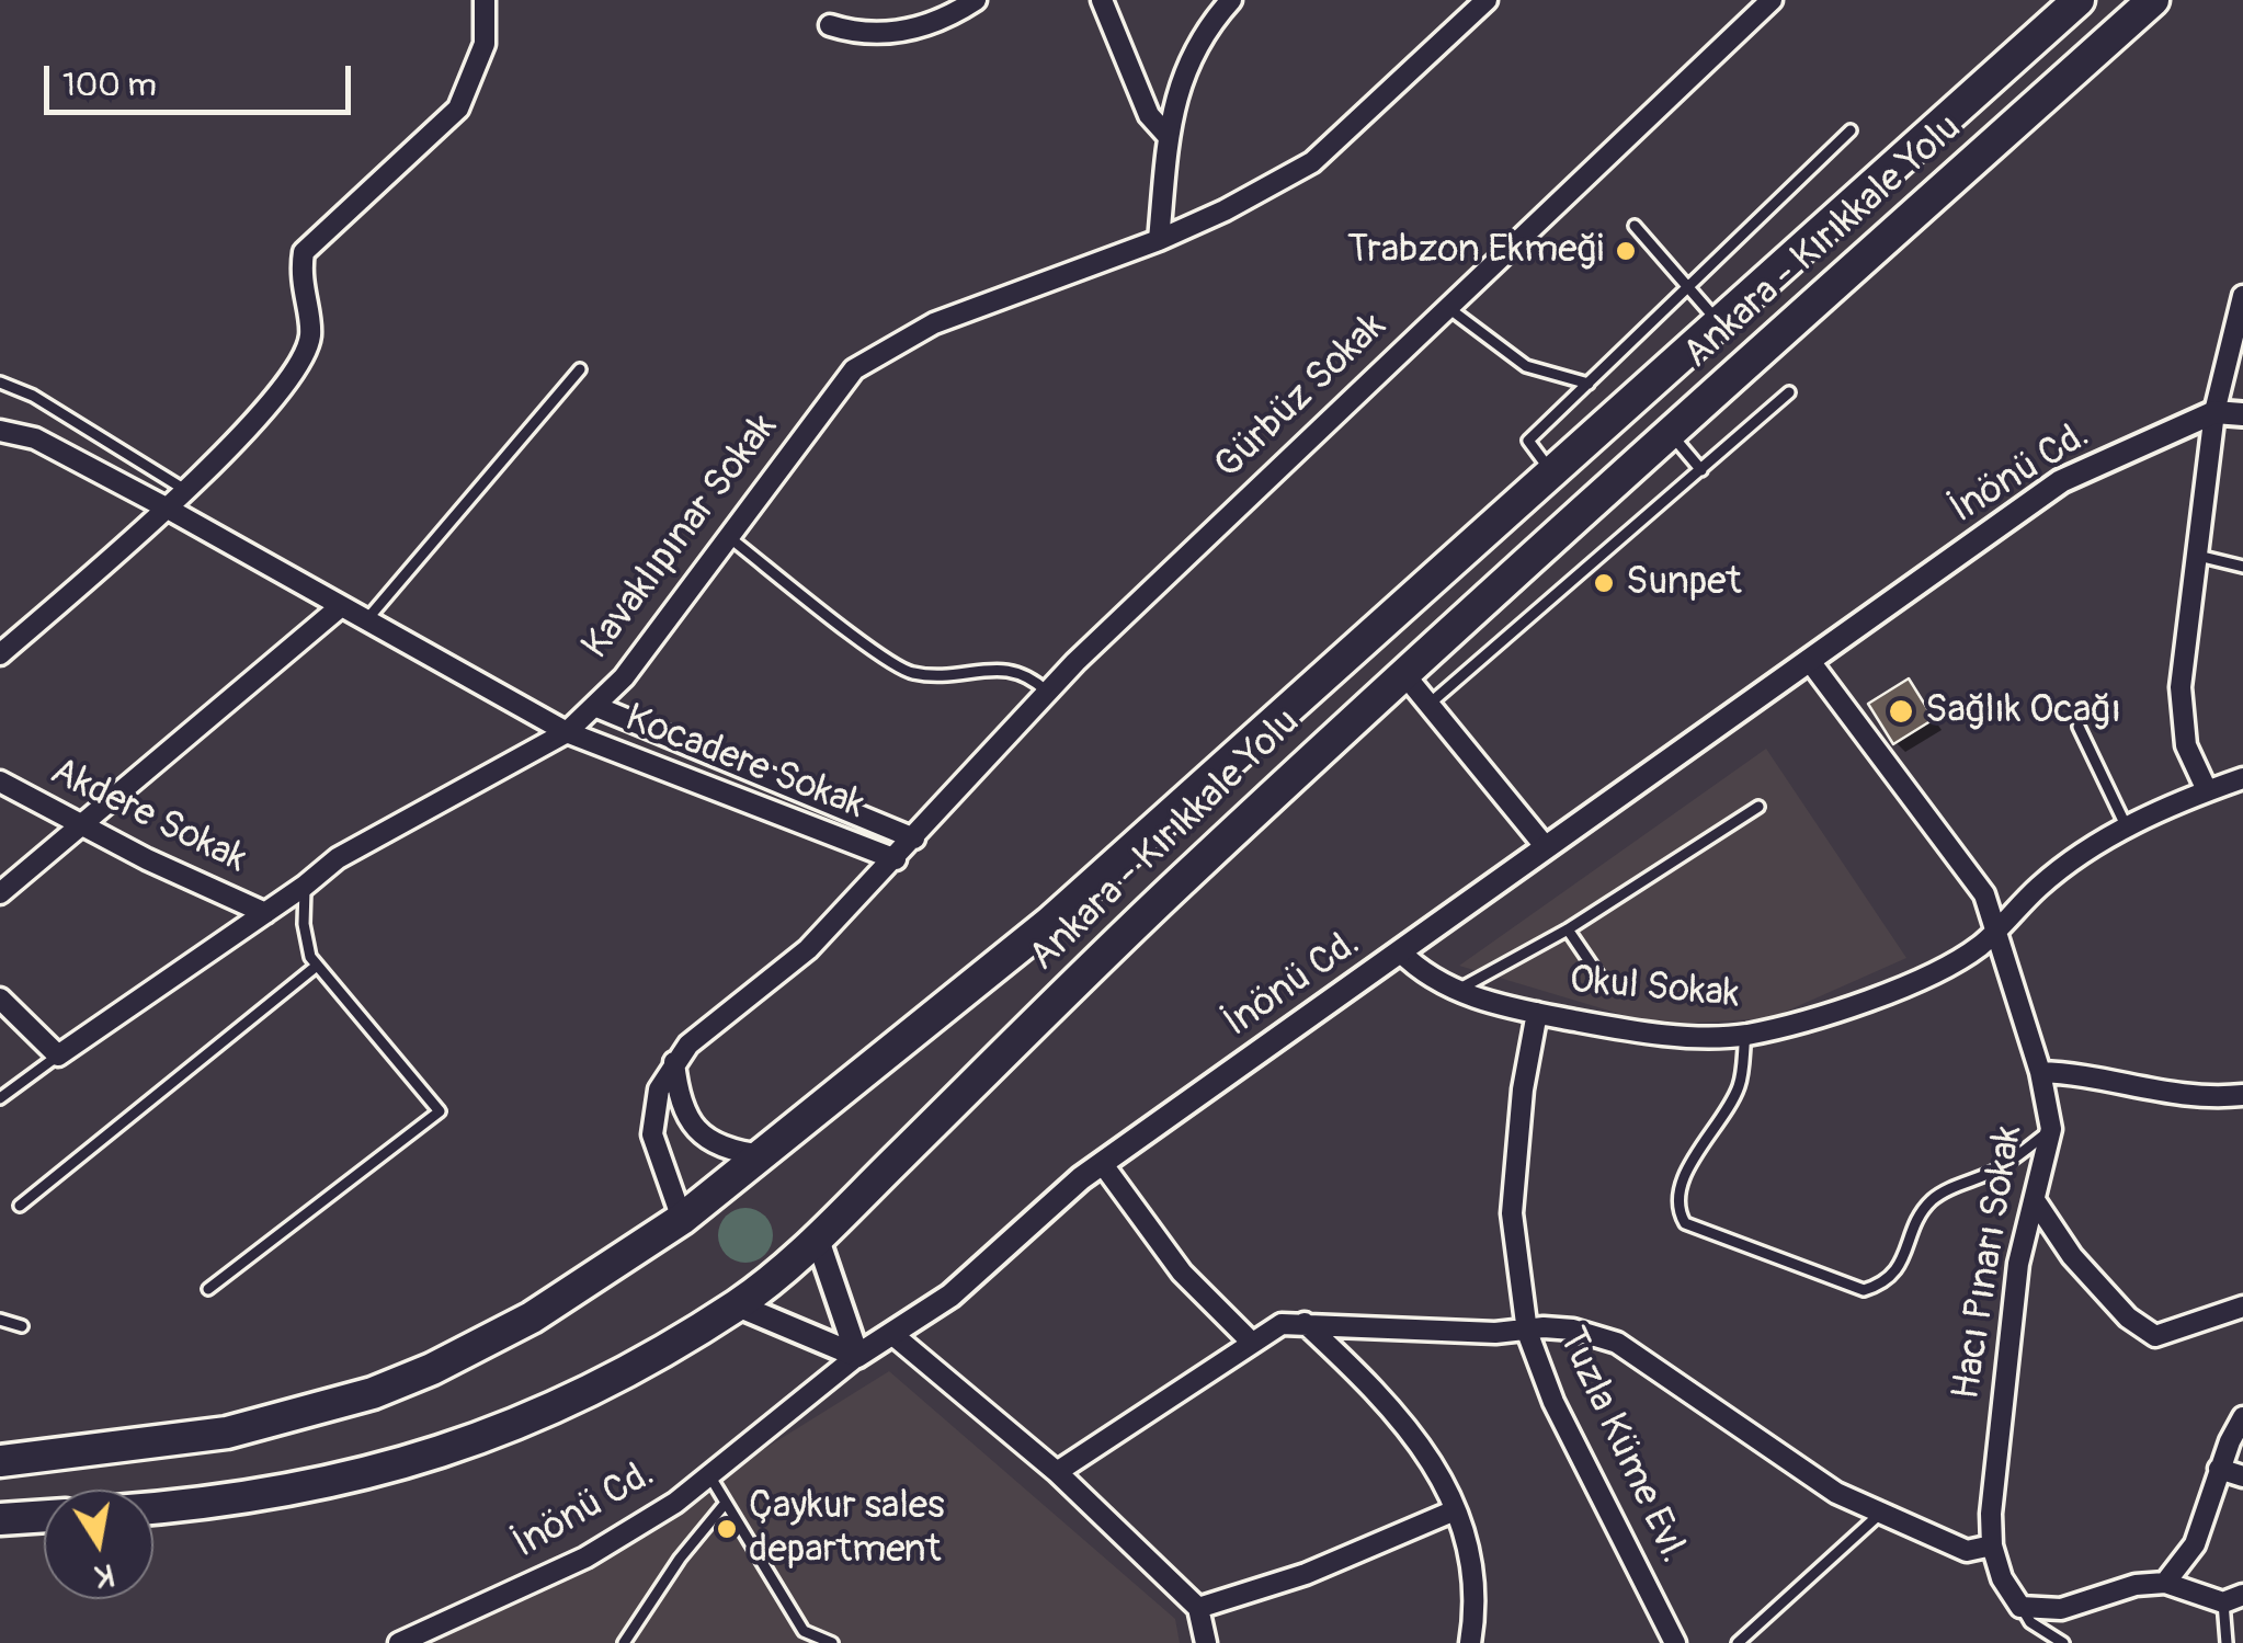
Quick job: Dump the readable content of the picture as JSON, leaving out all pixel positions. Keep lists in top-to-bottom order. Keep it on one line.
{"streets":{"highway":["Ankara - Kırıkkale Yolu"],"street":["Gürbüz Sokak","İnönü Cd.","Kavaklıpınar Sokak","Kocadere Sokak","Akdere Sokak","Okul Sokak","Hacı Pınarı Sokak","Tuzla Küme Evl."]},"crossings":[["Ankara - Kırıkkale Yolu","Gürbüz Sokak"],["Gürbüz Sokak","Kocadere Sokak"],["İnönü Cd.","Okul Sokak"],["İnönü Cd.","Hacı Pınarı Sokak"],["Kavaklıpınar Sokak","Kocadere Sokak"],["Kavaklıpınar Sokak","Akdere Sokak"],["Okul Sokak","Hacı Pınarı Sokak"],["Okul Sokak","Tuzla Küme Evl."]],"places":["Trabzon Ekmeği","Sunpet","Sağlık Ocağı","Çaykur sales department"],"scale_bar":"100 m","north":"bottom"}
